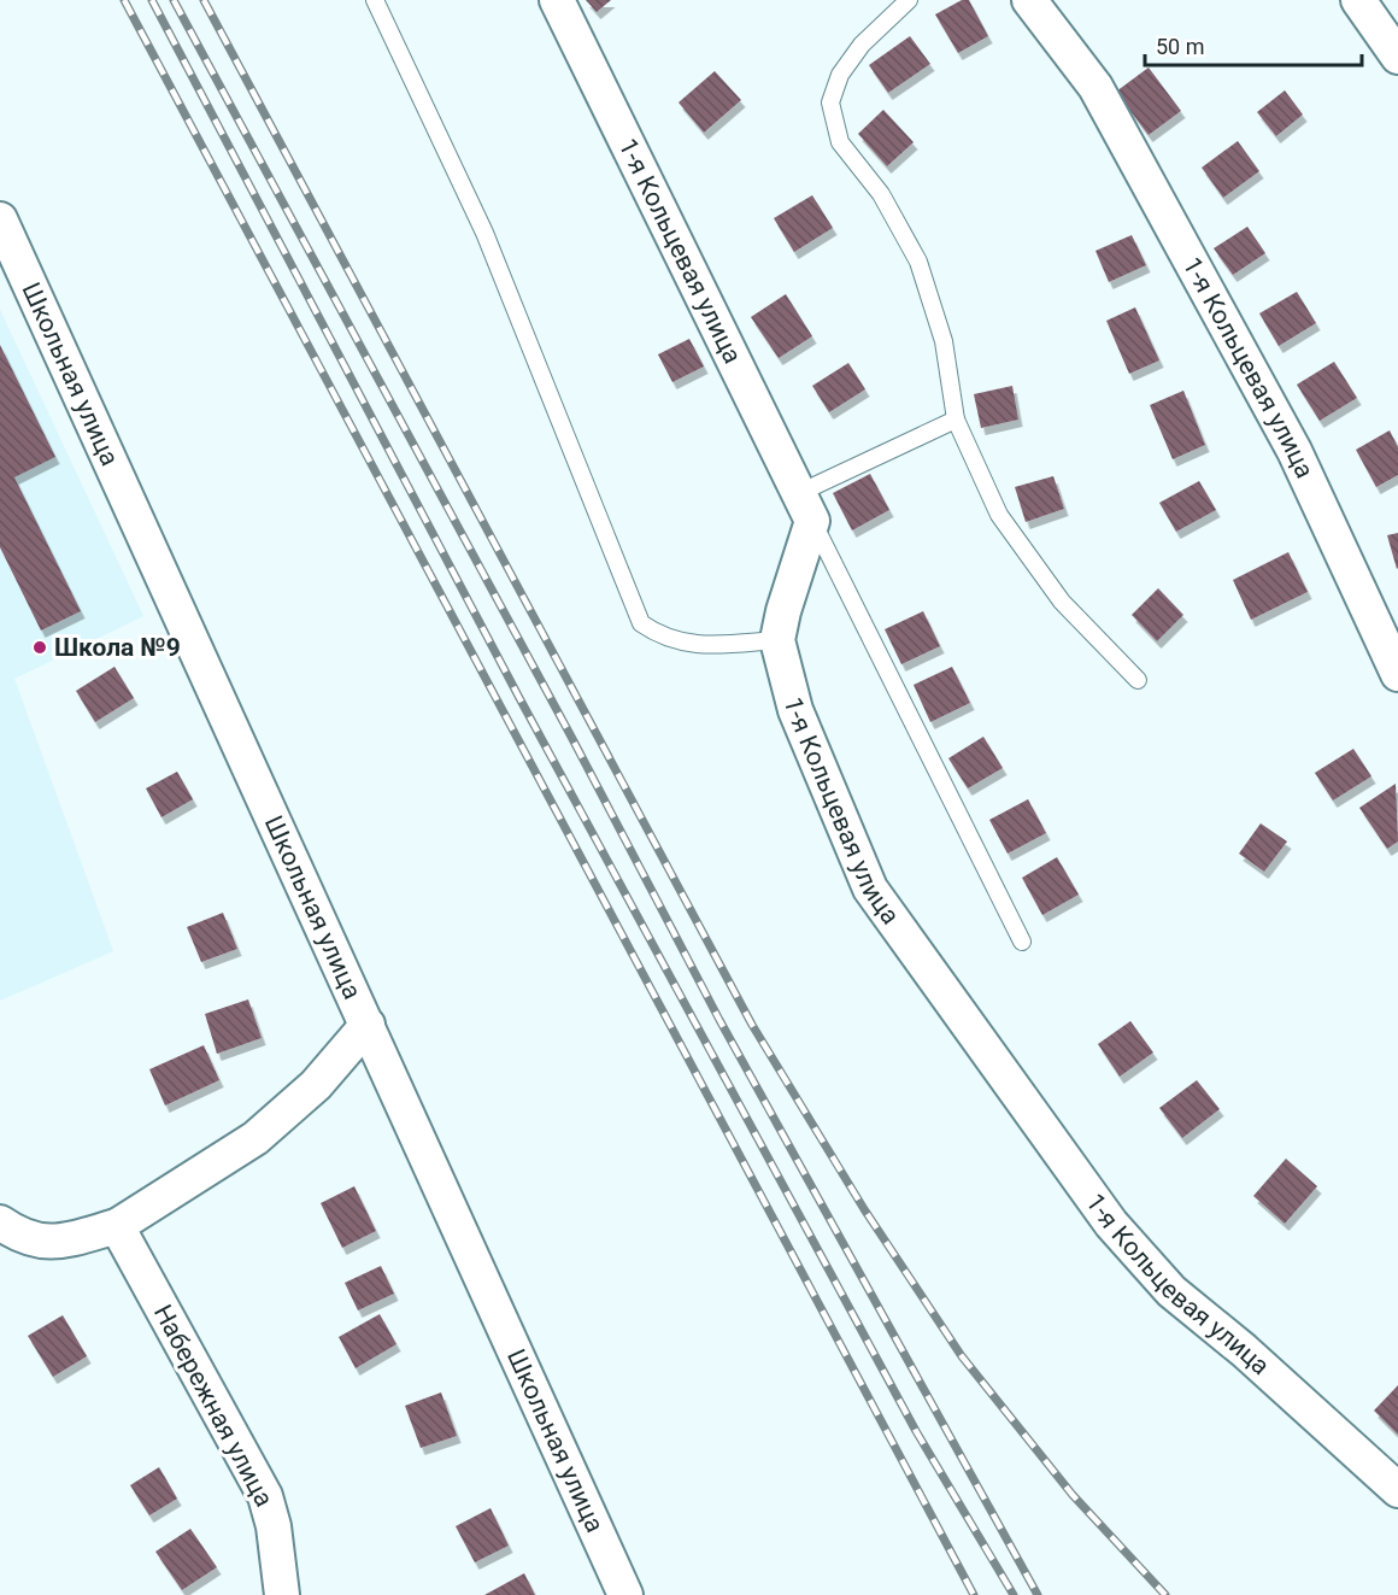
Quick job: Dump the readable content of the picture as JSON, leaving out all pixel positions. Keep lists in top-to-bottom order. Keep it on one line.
{"streets":{"street":["1-я Кольцевая улица","Школьная улица","Набережная улица"]},"places":["Школа №9"],"scale_bar":"50 m"}
